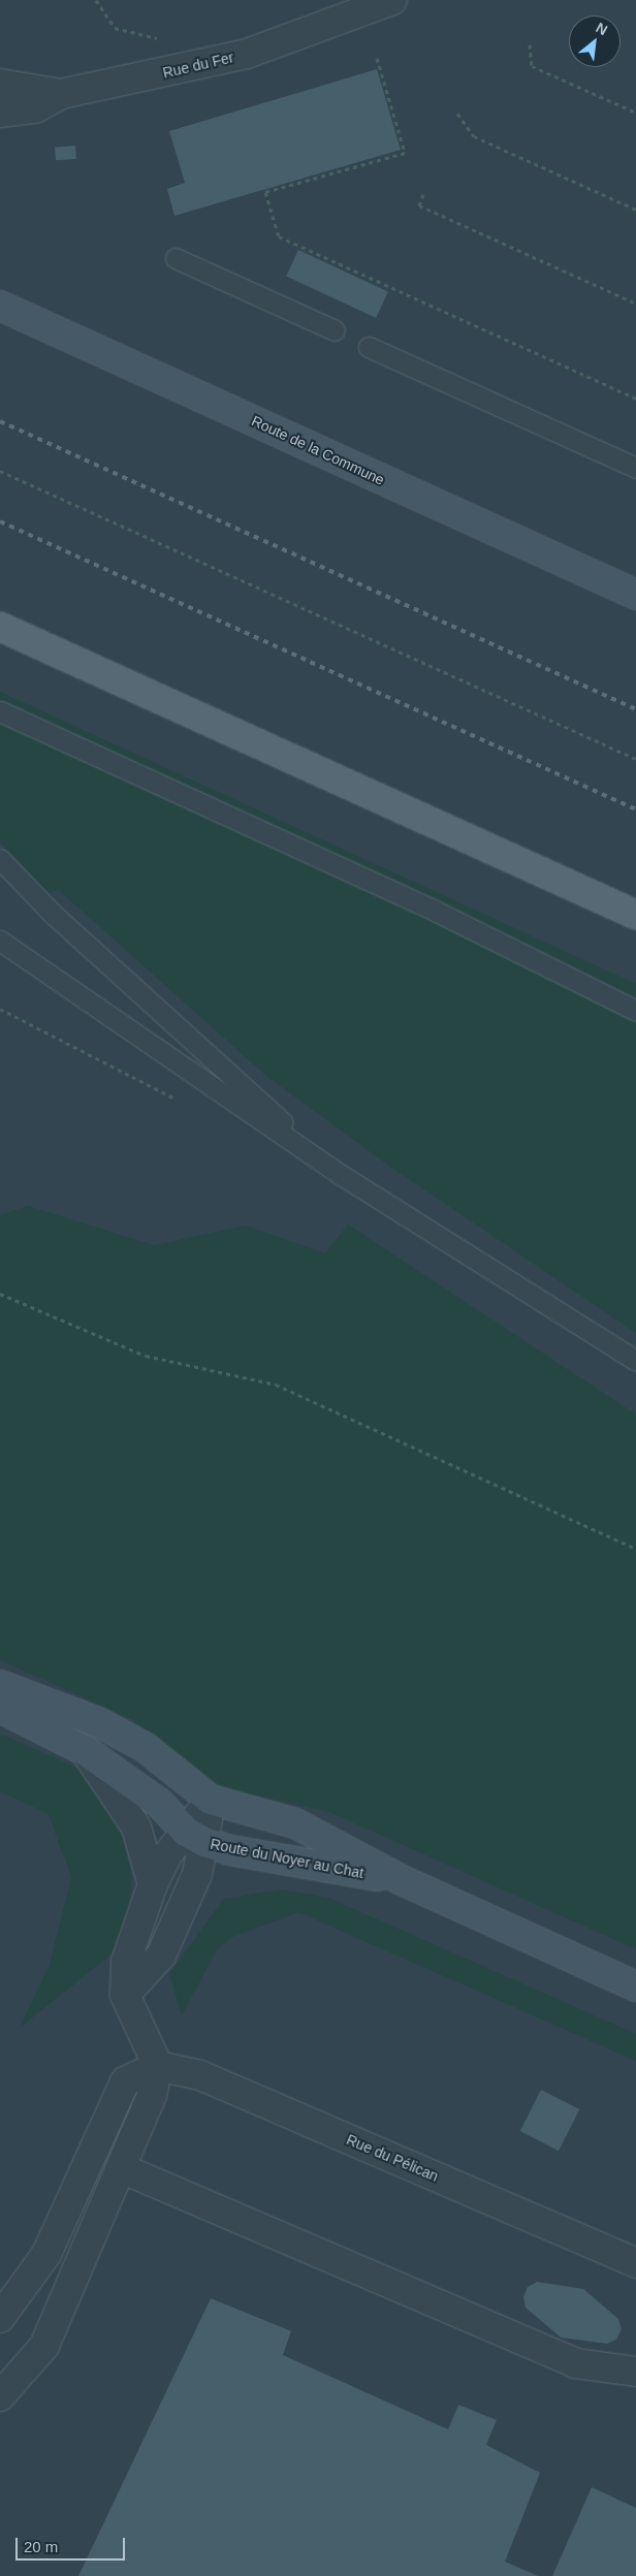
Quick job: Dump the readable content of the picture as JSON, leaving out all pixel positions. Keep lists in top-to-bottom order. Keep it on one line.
{"streets":{"street":["Rue du Fer","Route de la Commune","Route du Noyer au Chat","Rue du Pélican"]},"scale_bar":"20 m","north":"top right"}
